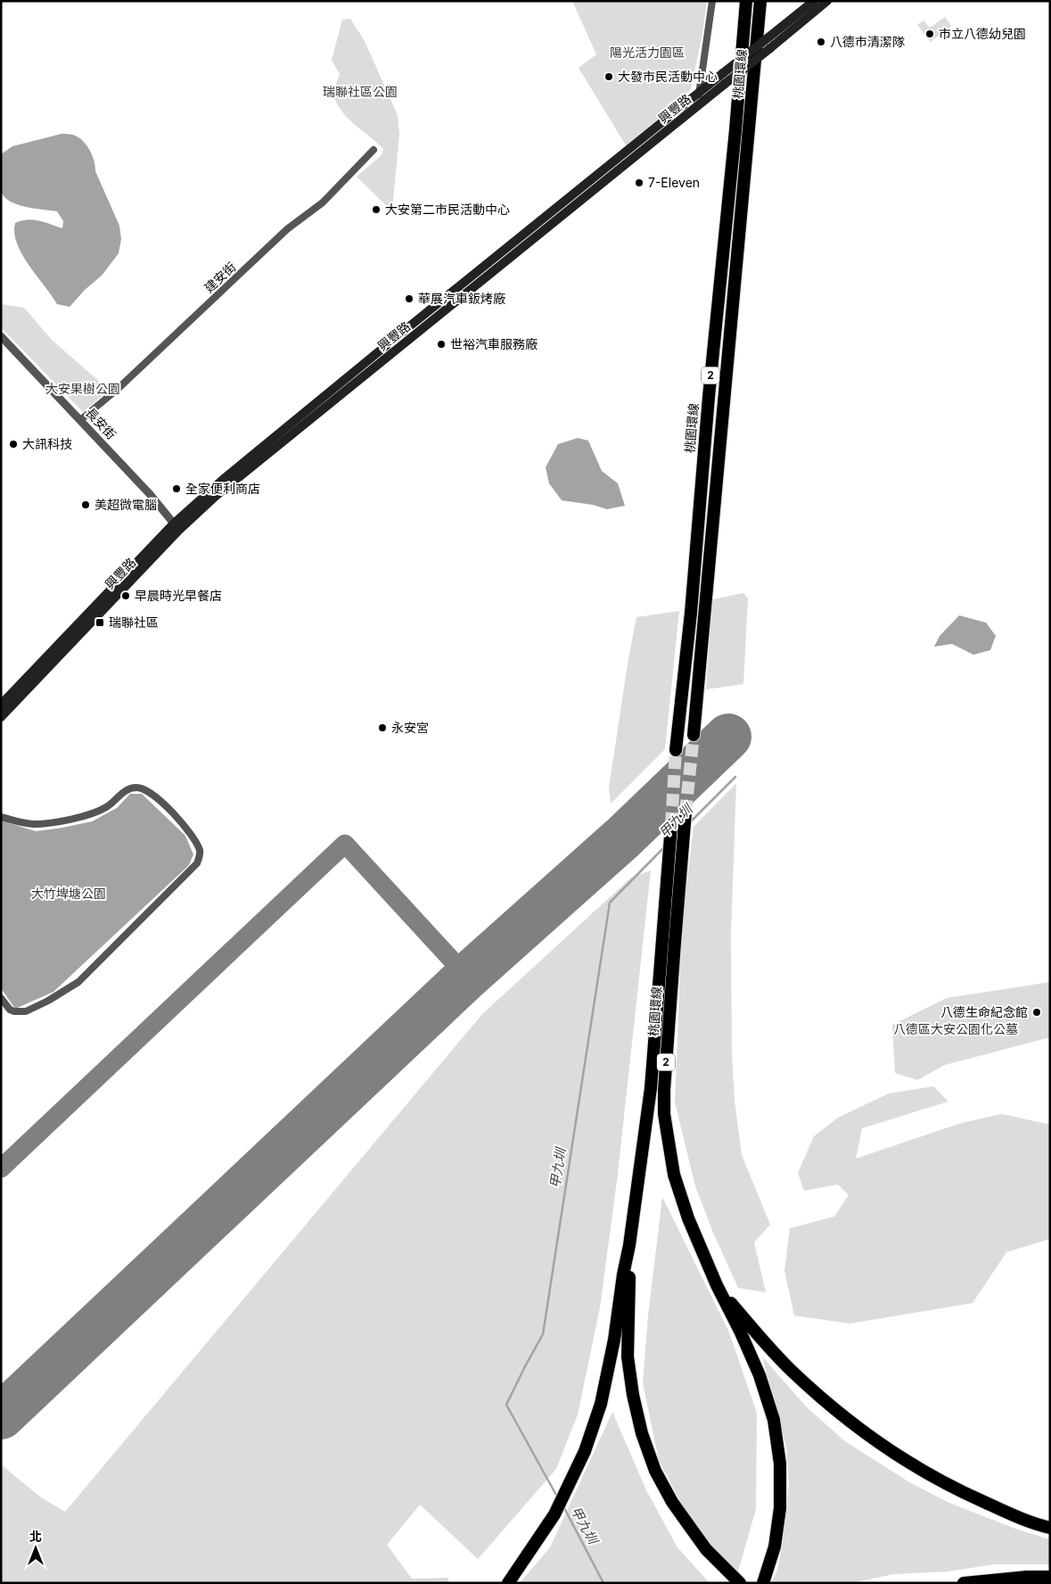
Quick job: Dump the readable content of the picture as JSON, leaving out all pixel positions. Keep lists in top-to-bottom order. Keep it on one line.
{"streets":{"highway":["桃園環線","2"],"main road":["興豐路"],"street":["建安街","長安街"]},"crossings":[["興豐路","長安街"],["建安街","長安街"]],"water":["甲九圳"],"parks":["陽光活力園區","瑞聯社區公園","大安果樹公園","大竹埤塘公園","八德區大安公園化公墓"],"places":{"other":["市立八德幼兒園","八德市清潔隊","大發市民活動中心","7-Eleven","大安第二市民活動中心","華展汽車鈑烤廠","世裕汽車服務廠","大訊科技","全家便利商店","美超微電腦","早晨時光早餐店","永安宮","八德生命紀念館"],"transit":["瑞聯社區"]},"north":"top"}
